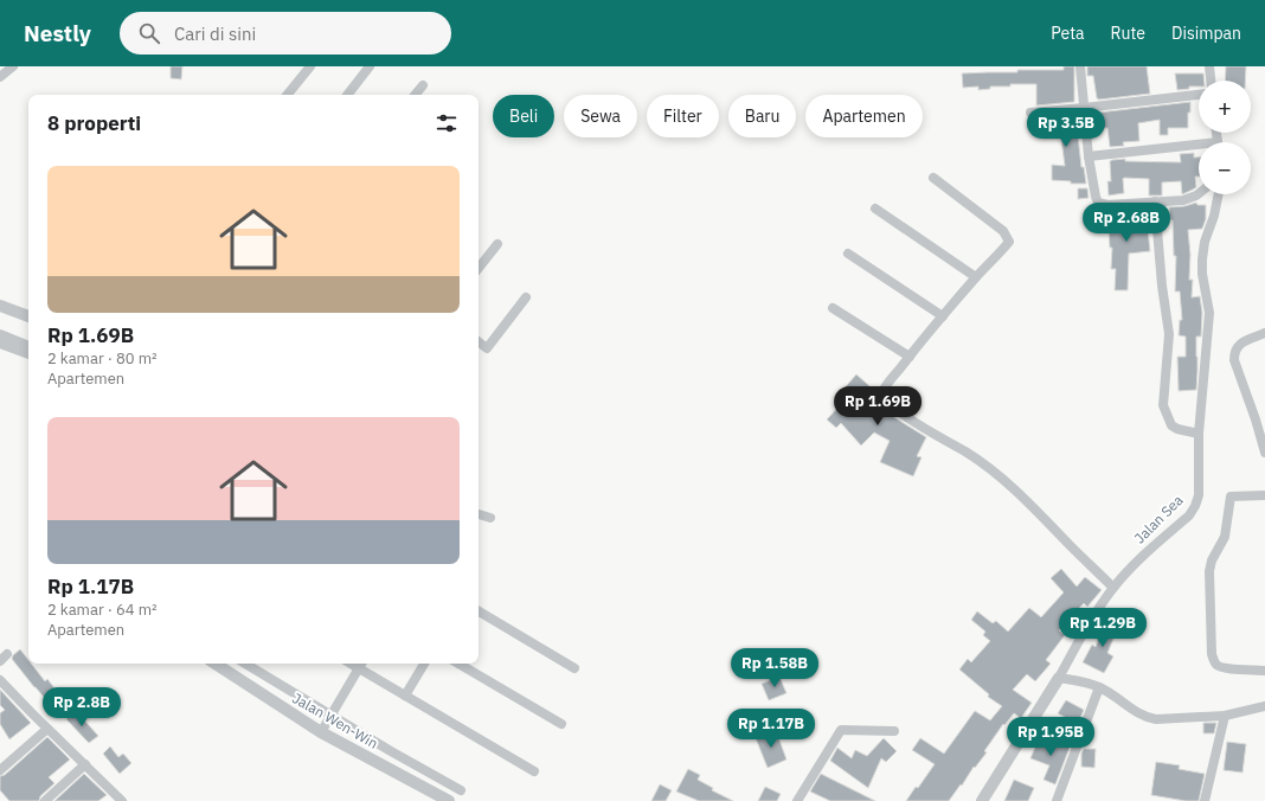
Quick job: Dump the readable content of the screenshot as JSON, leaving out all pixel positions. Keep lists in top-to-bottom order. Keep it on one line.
{"streets":{"street":["Jalan Sea","Jalan Wen-Win"]},"page":{"header":"Nestly","search":"Cari di sini","nav":["Peta","Rute","Disimpan"],"map_buttons":["+","−"],"chip":["Beli","Sewa","Filter","Baru","Apartemen"],"heading":"8 properti","price":["Rp 3.5B","Rp 2.68B","Rp 1.69B","Rp 1.29B","Rp 1.58B","Rp 2.8B","Rp 1.17B","Rp 1.95B"],"list":[{"name":"Rp 1.69B","note":"2 kamar · 80 m² · Apartemen"},{"name":"Rp 1.17B","note":"2 kamar · 64 m² · Apartemen"}]}}
